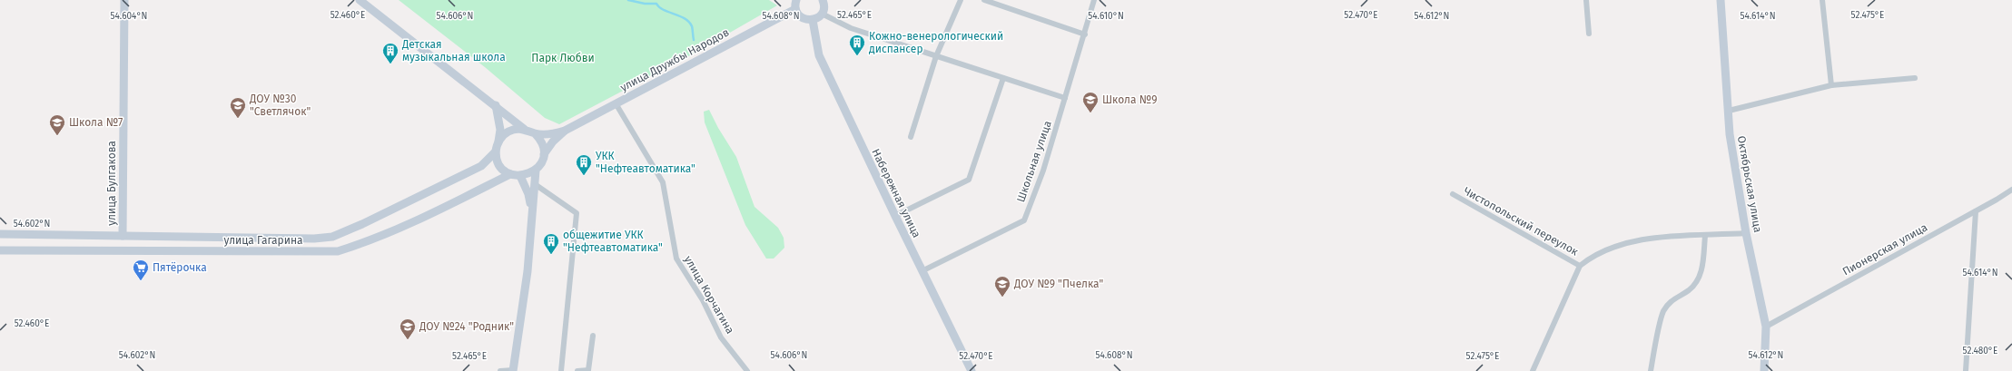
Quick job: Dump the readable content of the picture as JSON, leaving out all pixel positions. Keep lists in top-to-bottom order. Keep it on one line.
{"streets":{"main road":["улица Дружбы Народов","улица Булгакова","Октябрьская улица","Набережная улица","улица Гагарина"],"street":["Школьная улица","Чистопольский переулок","Пионерская улица","улица Корчагина"]},"crossings":[["улица Дружбы Народов","улица Корчагина"],["Школьная улица","Набережная улица"],["улица Булгакова","улица Гагарина"],["Октябрьская улица","Пионерская улица"]],"parks":["Парк Любви"],"places":{"building":["Кожно-венерологический диспансер","Детская музыкальная школа","УКК \"Нефтеавтоматика\"","общежитие УКК \"Нефтеавтоматика\""],"school or university":["Школа №9","ДОУ №30 \"Светлячок\"","Школа №7","ДОУ №9 \"Пчелка\"","ДОУ №24 \"Родник\""],"supermarket":["Пятёрочка"]},"coordinates":["52.460°E","52.465°E","52.470°E","52.475°E","54.604°N","54.608°N","54.610°N","54.612°N","54.614°N","54.606°N","54.602°N","52.480°E"]}
